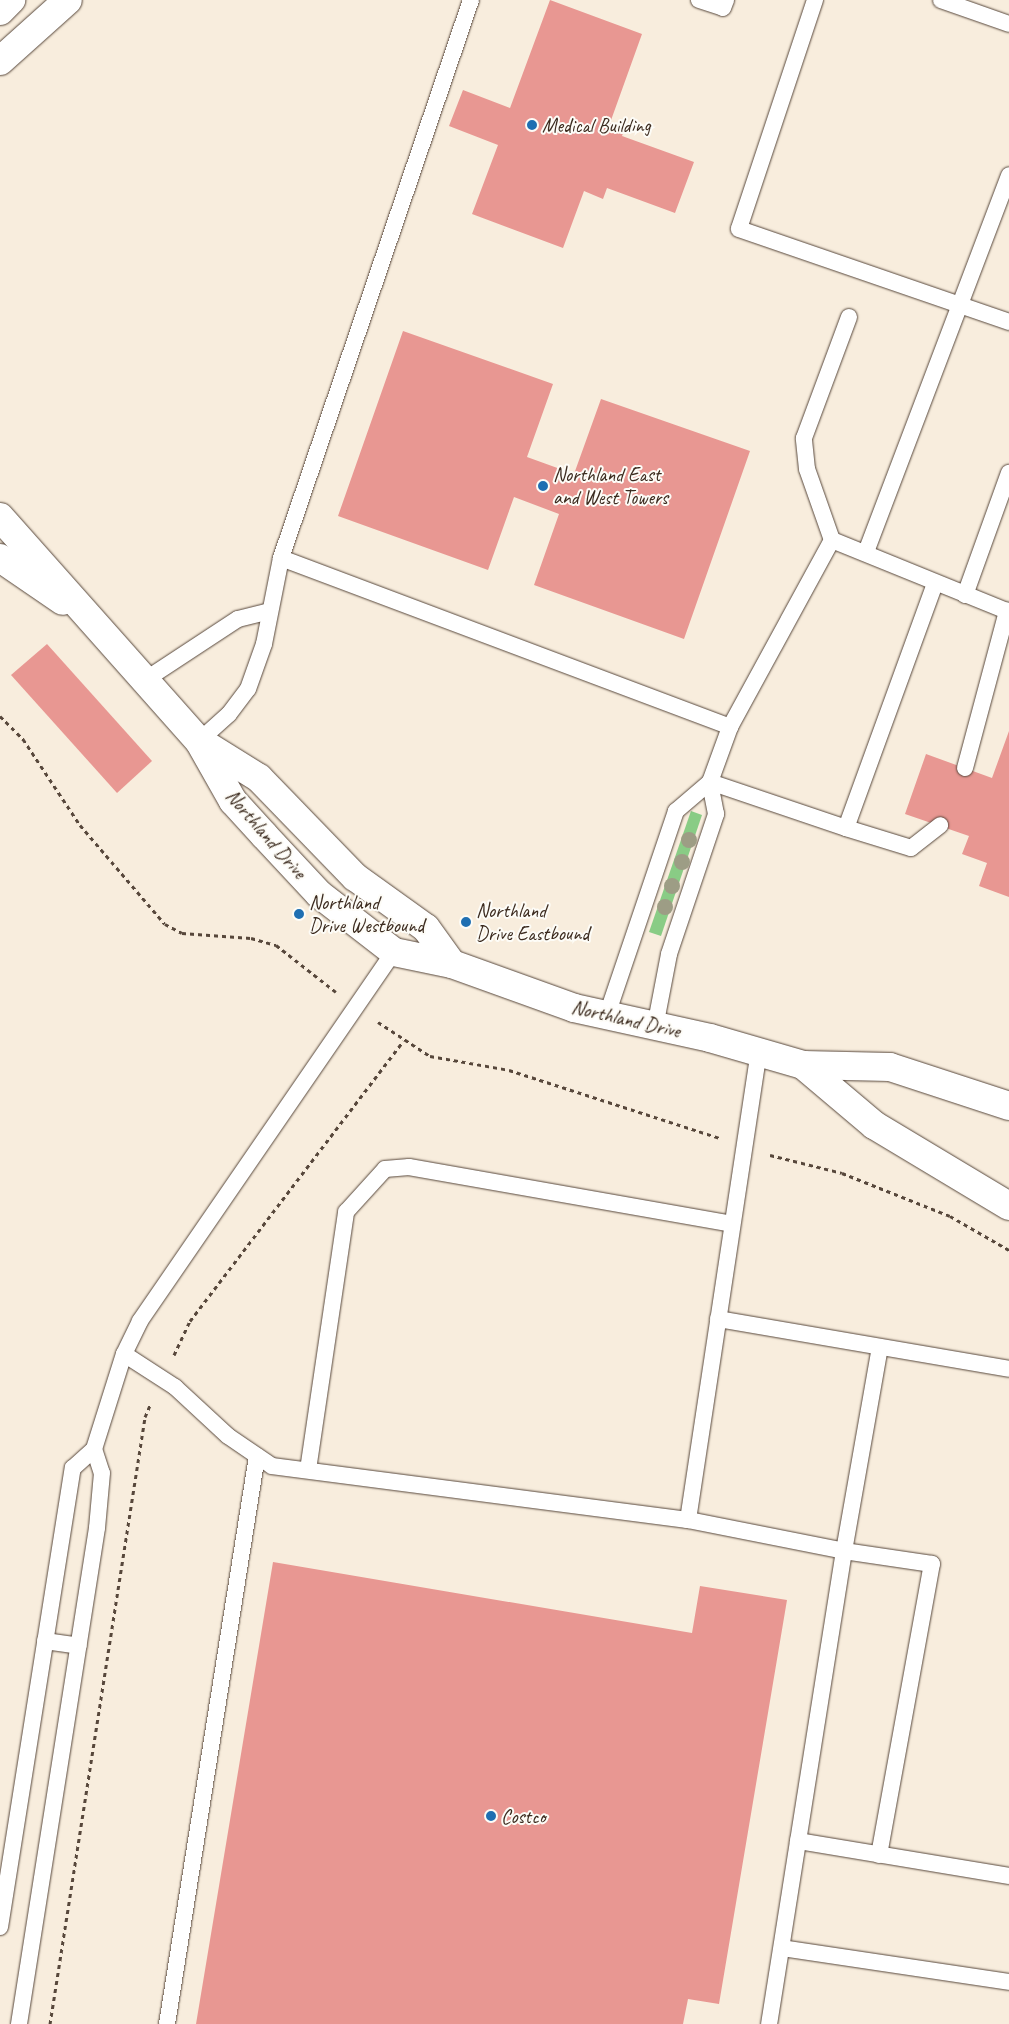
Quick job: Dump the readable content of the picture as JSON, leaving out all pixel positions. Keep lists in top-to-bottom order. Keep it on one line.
{"streets":{"main road":["Northland Drive"]},"places":["Medical Building","Northland East and West Towers","Northland Drive Westbound","Northland Drive Eastbound","Costco"]}
